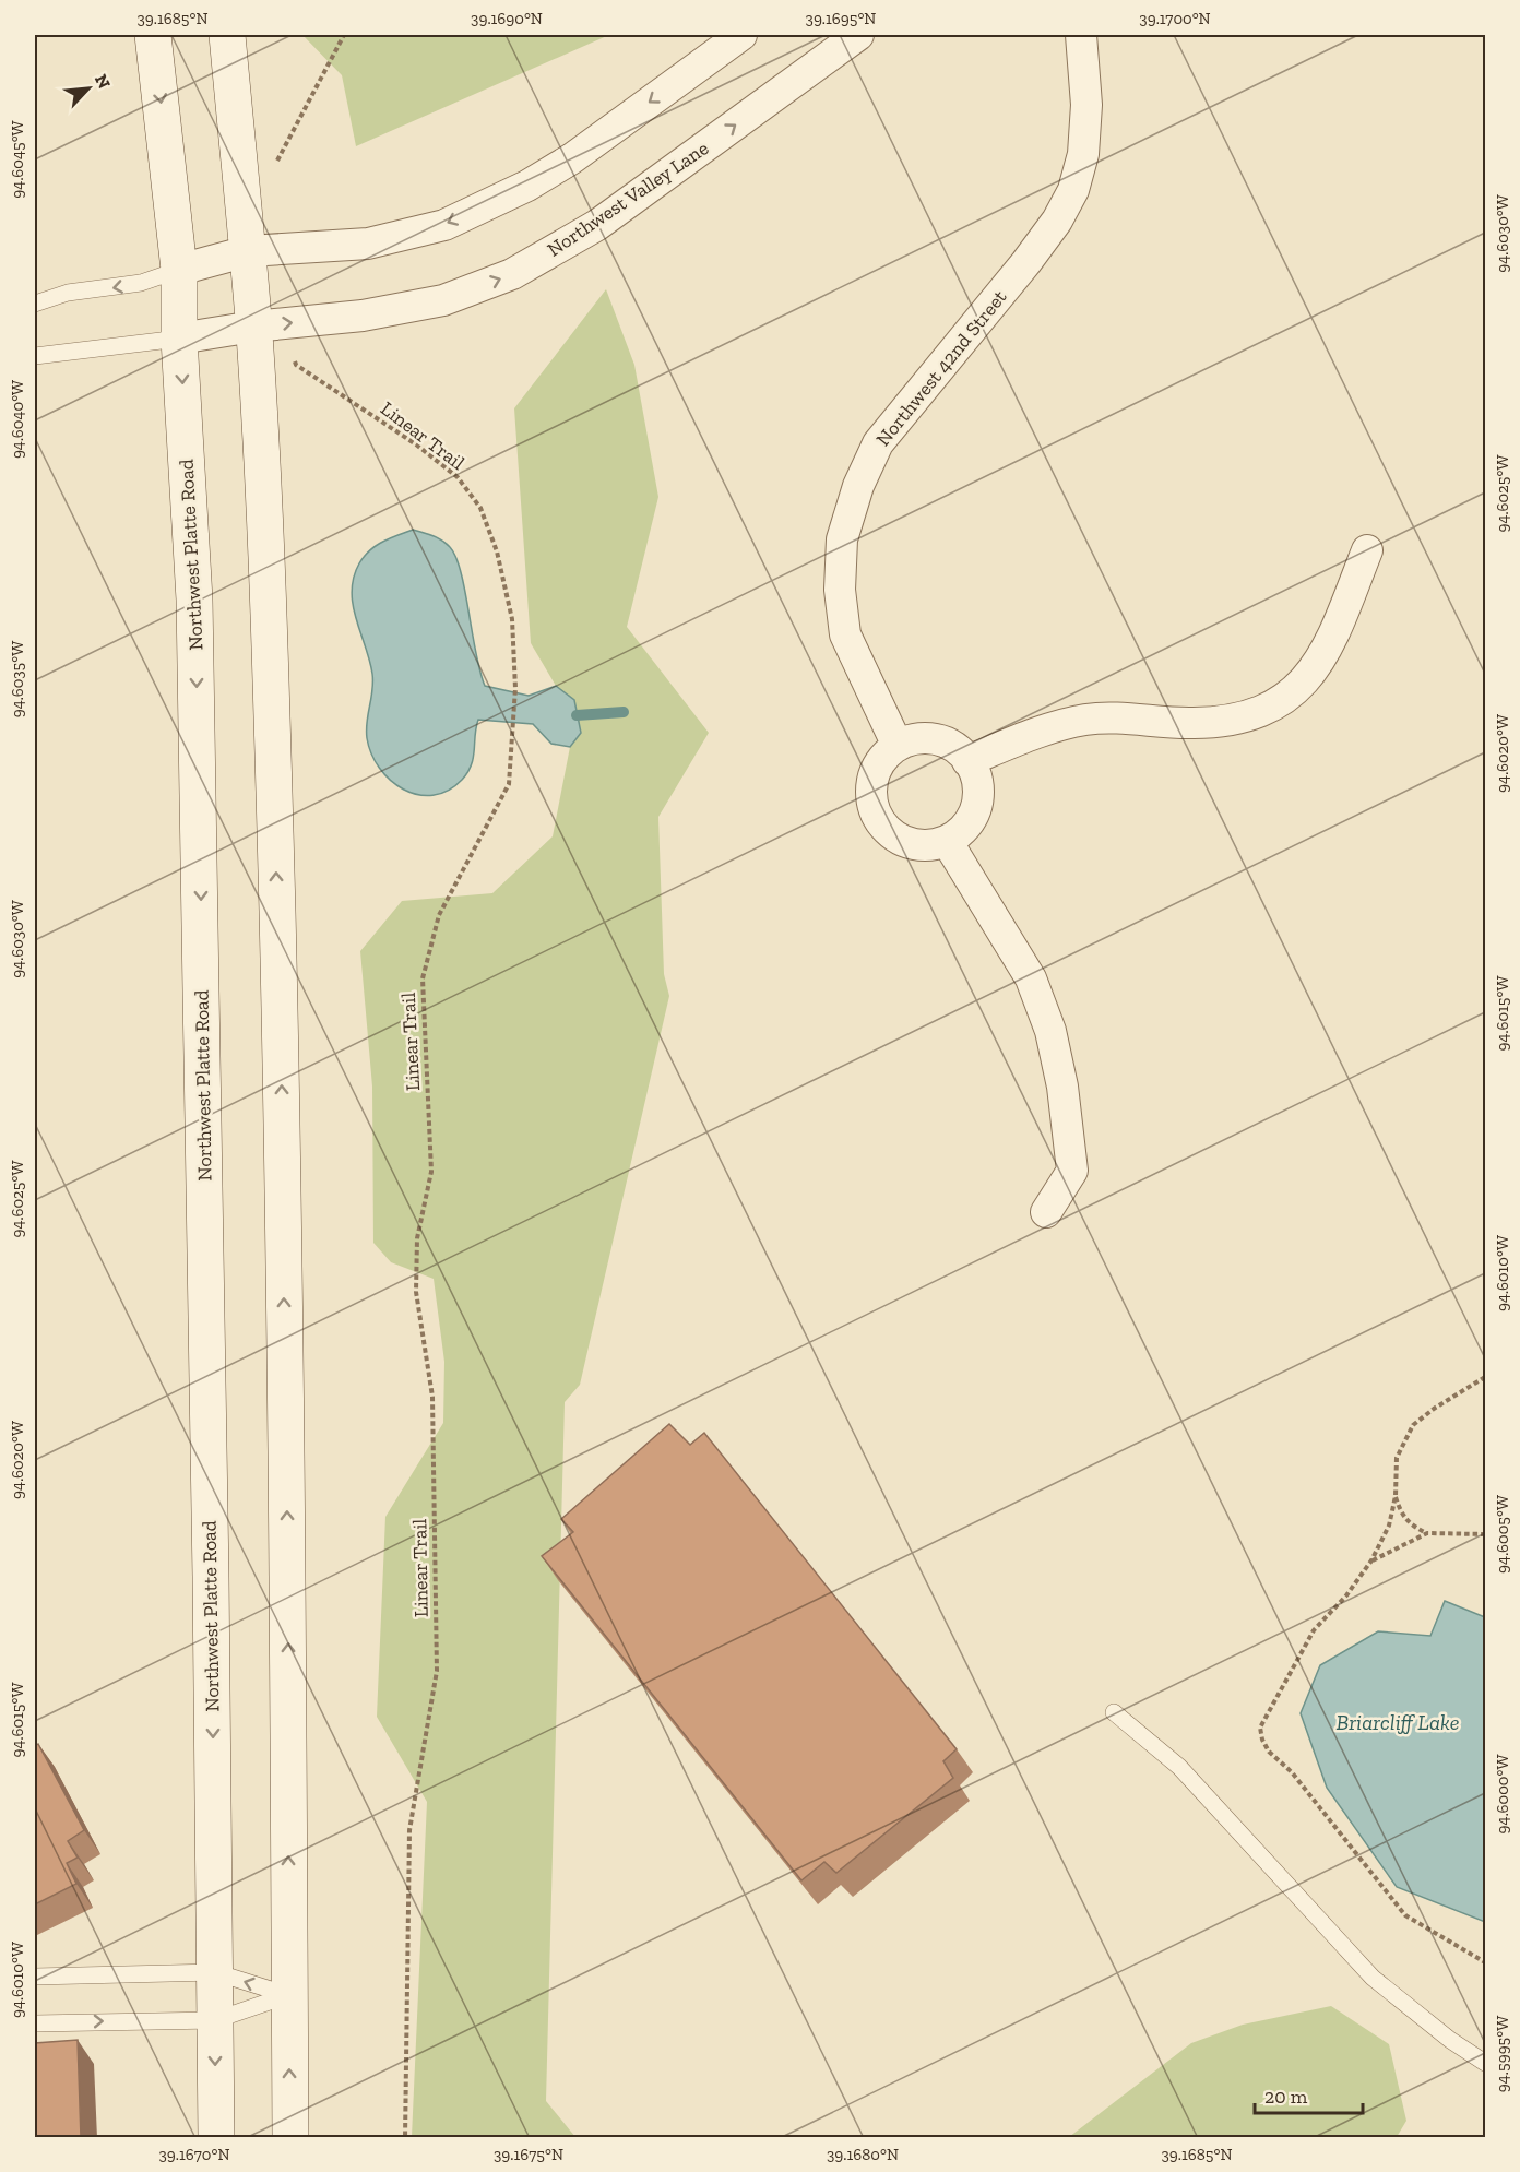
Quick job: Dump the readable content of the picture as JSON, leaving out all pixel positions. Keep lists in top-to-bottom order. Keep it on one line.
{"streets":{"main road":["Northwest Platte Road"],"street":["Northwest Valley Lane","Northwest 42nd Street"],"path":["Linear Trail"]},"crossings":[["Northwest Valley Lane","Linear Trail"],["Northwest Valley Lane","Northwest Platte Road"]],"water":["Briarcliff Lake"],"scale_bar":"20 m","north":"top right","coordinates":["39.1685°N","39.1690°N","39.1695°N","39.1700°N","94.6045°W","94.6030°W","94.6040°W","94.6025°W","94.6035°W","94.6020°W","94.6015°W","94.6010°W","94.6005°W","94.6000°W","94.5995°W","39.1670°N","39.1675°N","39.1680°N"]}
